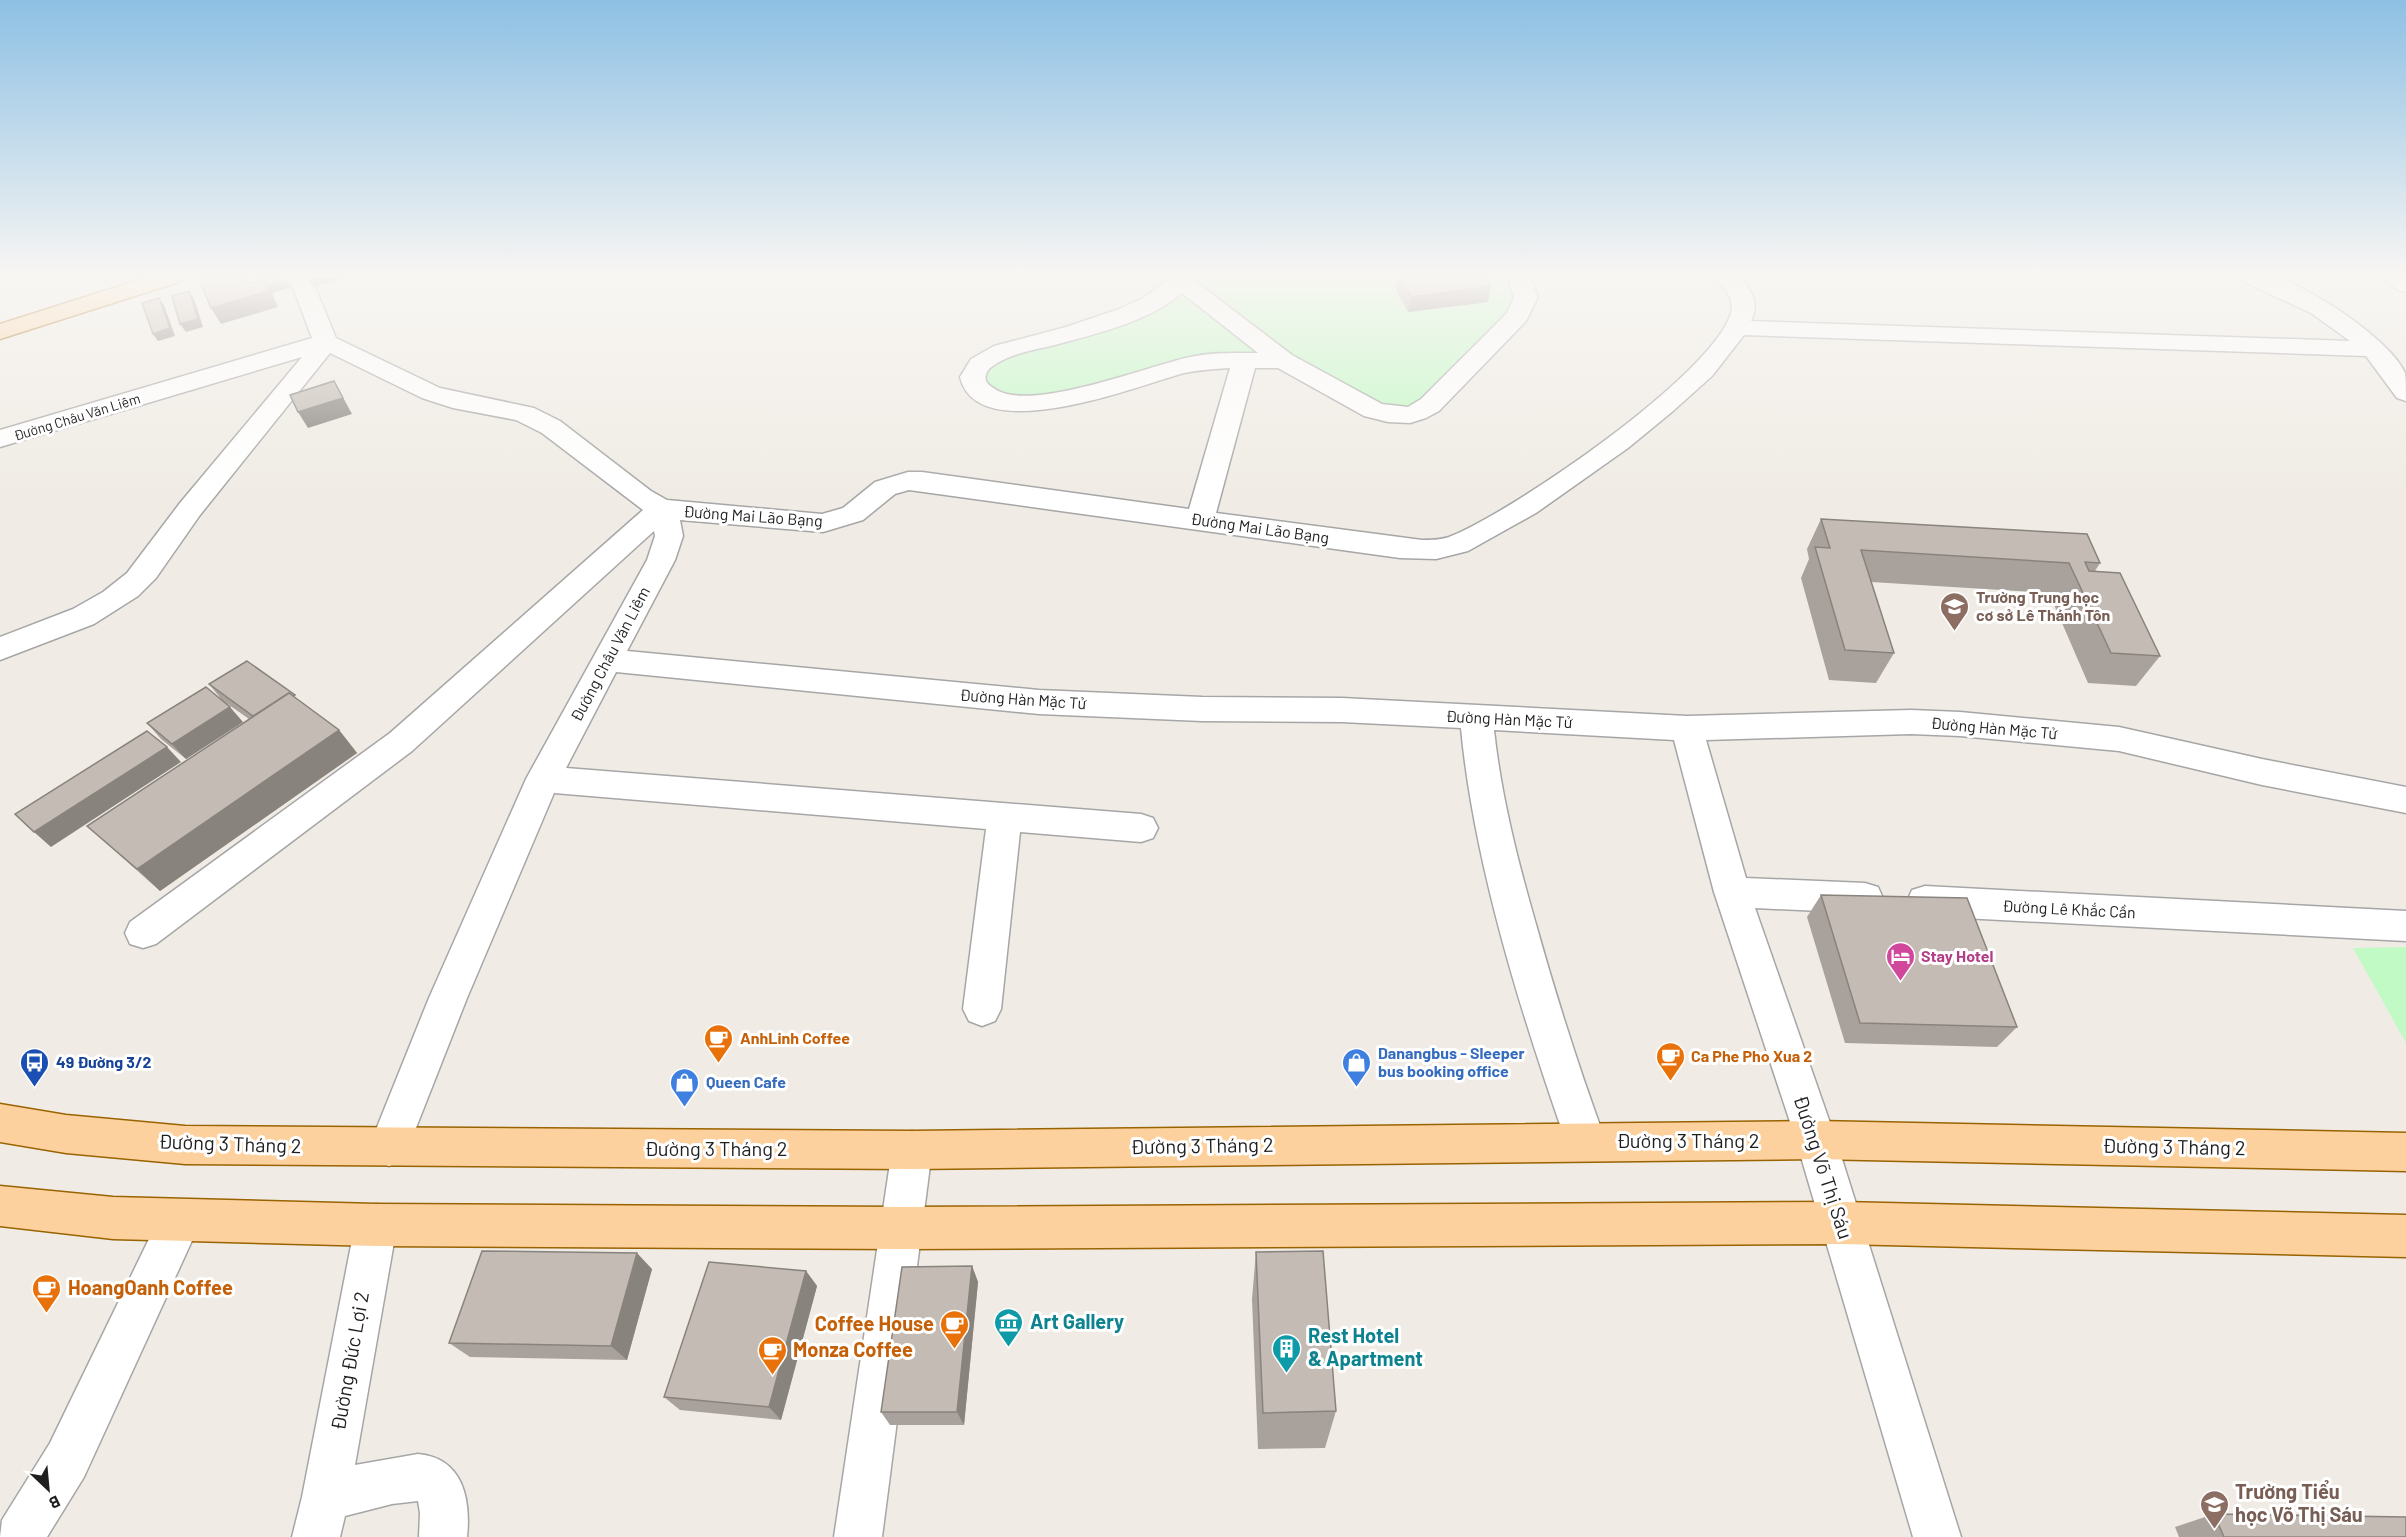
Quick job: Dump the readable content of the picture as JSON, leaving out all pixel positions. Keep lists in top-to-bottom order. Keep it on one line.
{"streets":{"main road":["Đường 3 Tháng 2"],"street":["Đường Châu Văn Liêm","Đường Mai Lão Bạng","Đường Hàn Mặc Tử","Đường Lê Khắc Cần","Đường Võ Thị Sáu","Đường Đức Lợi 2"]},"crossings":[["Đường Châu Văn Liêm","Đường Mai Lão Bạng"],["Đường Châu Văn Liêm","Đường Hàn Mặc Tử"],["Đường Châu Văn Liêm","Đường 3 Tháng 2"],["Đường Hàn Mặc Tử","Đường Võ Thị Sáu"],["Đường Lê Khắc Cần","Đường Võ Thị Sáu"],["Đường 3 Tháng 2","Đường Võ Thị Sáu"]],"places":{"school or university":["Trường Trung học cơ sở Lê Thánh Tôn","Trường Tiểu học Võ Thị Sáu"],"hotel":["Stay Hotel"],"cafe":["AnhLinh Coffee","Ca Phe Pho Xua 2","HoangOanh Coffee","Coffee House","Monza Coffee"],"bus stop":["49 Đường 3/2"],"shop":["Danangbus - Sleeper bus booking office","Queen Cafe"],"museum":["Art Gallery"],"building":["Rest Hotel & Apartment"]},"north":"bottom right"}
